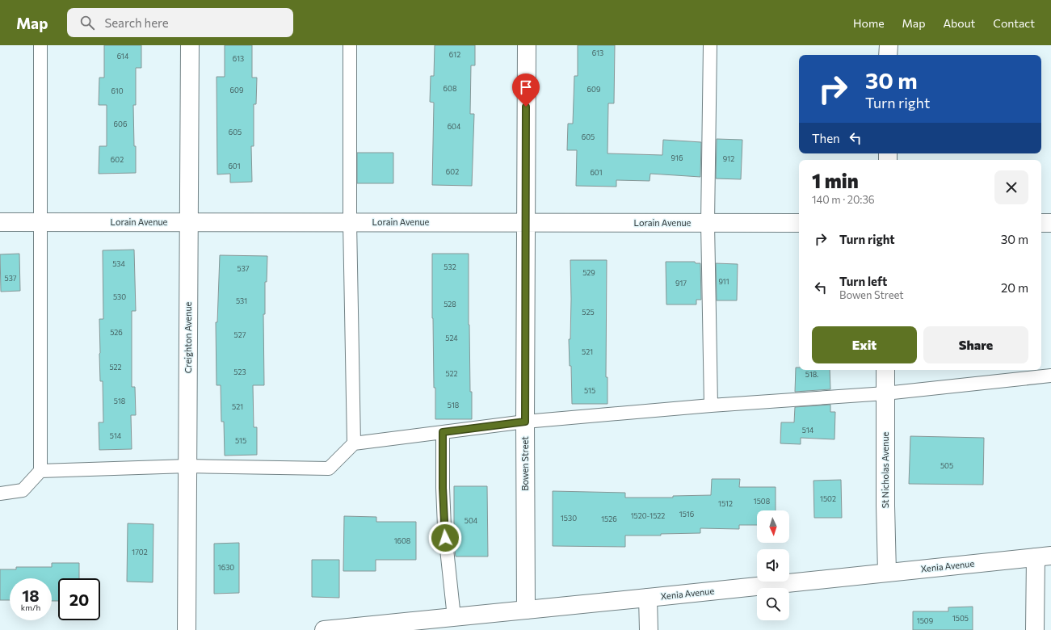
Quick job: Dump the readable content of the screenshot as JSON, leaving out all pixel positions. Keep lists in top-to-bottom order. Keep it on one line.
{"streets":{"street":["Lorain Avenue","Creighton Avenue","Bowen Street","St Nicholas Avenue","Xenia Avenue"]},"crossings":[["Lorain Avenue","Creighton Avenue"],["Lorain Avenue","Bowen Street"],["Bowen Street","Xenia Avenue"],["St Nicholas Avenue","Xenia Avenue"]],"house_numbers":["613","612","614","613","608","609","609","610","606","604","605","605","916","912","602","601","602","601","534","532","537","529","537","911","917","530","531","528","525","526","527","524","521","522","523","522","518.","515","518","518","521","514","514","515","505","1502","1508","1512","1516","1520-1522","1530","1526","504","1608","1702","1630","1505","1509"],"north":"bottom","page":{"header":"Map","search":"Search here","nav":["Home","Map","About","Contact"],"turn":["30 m","Turn right"],"then":"Then","heading":["1 min","140 m · 20:36"],"list":[{"name":"Turn right","value":"30 m"},{"name":"Turn left","note":"Bowen Street","value":"20 m"}],"buttons":["Exit","Share"],"speed":"18 km/h","limit":"20"}}
